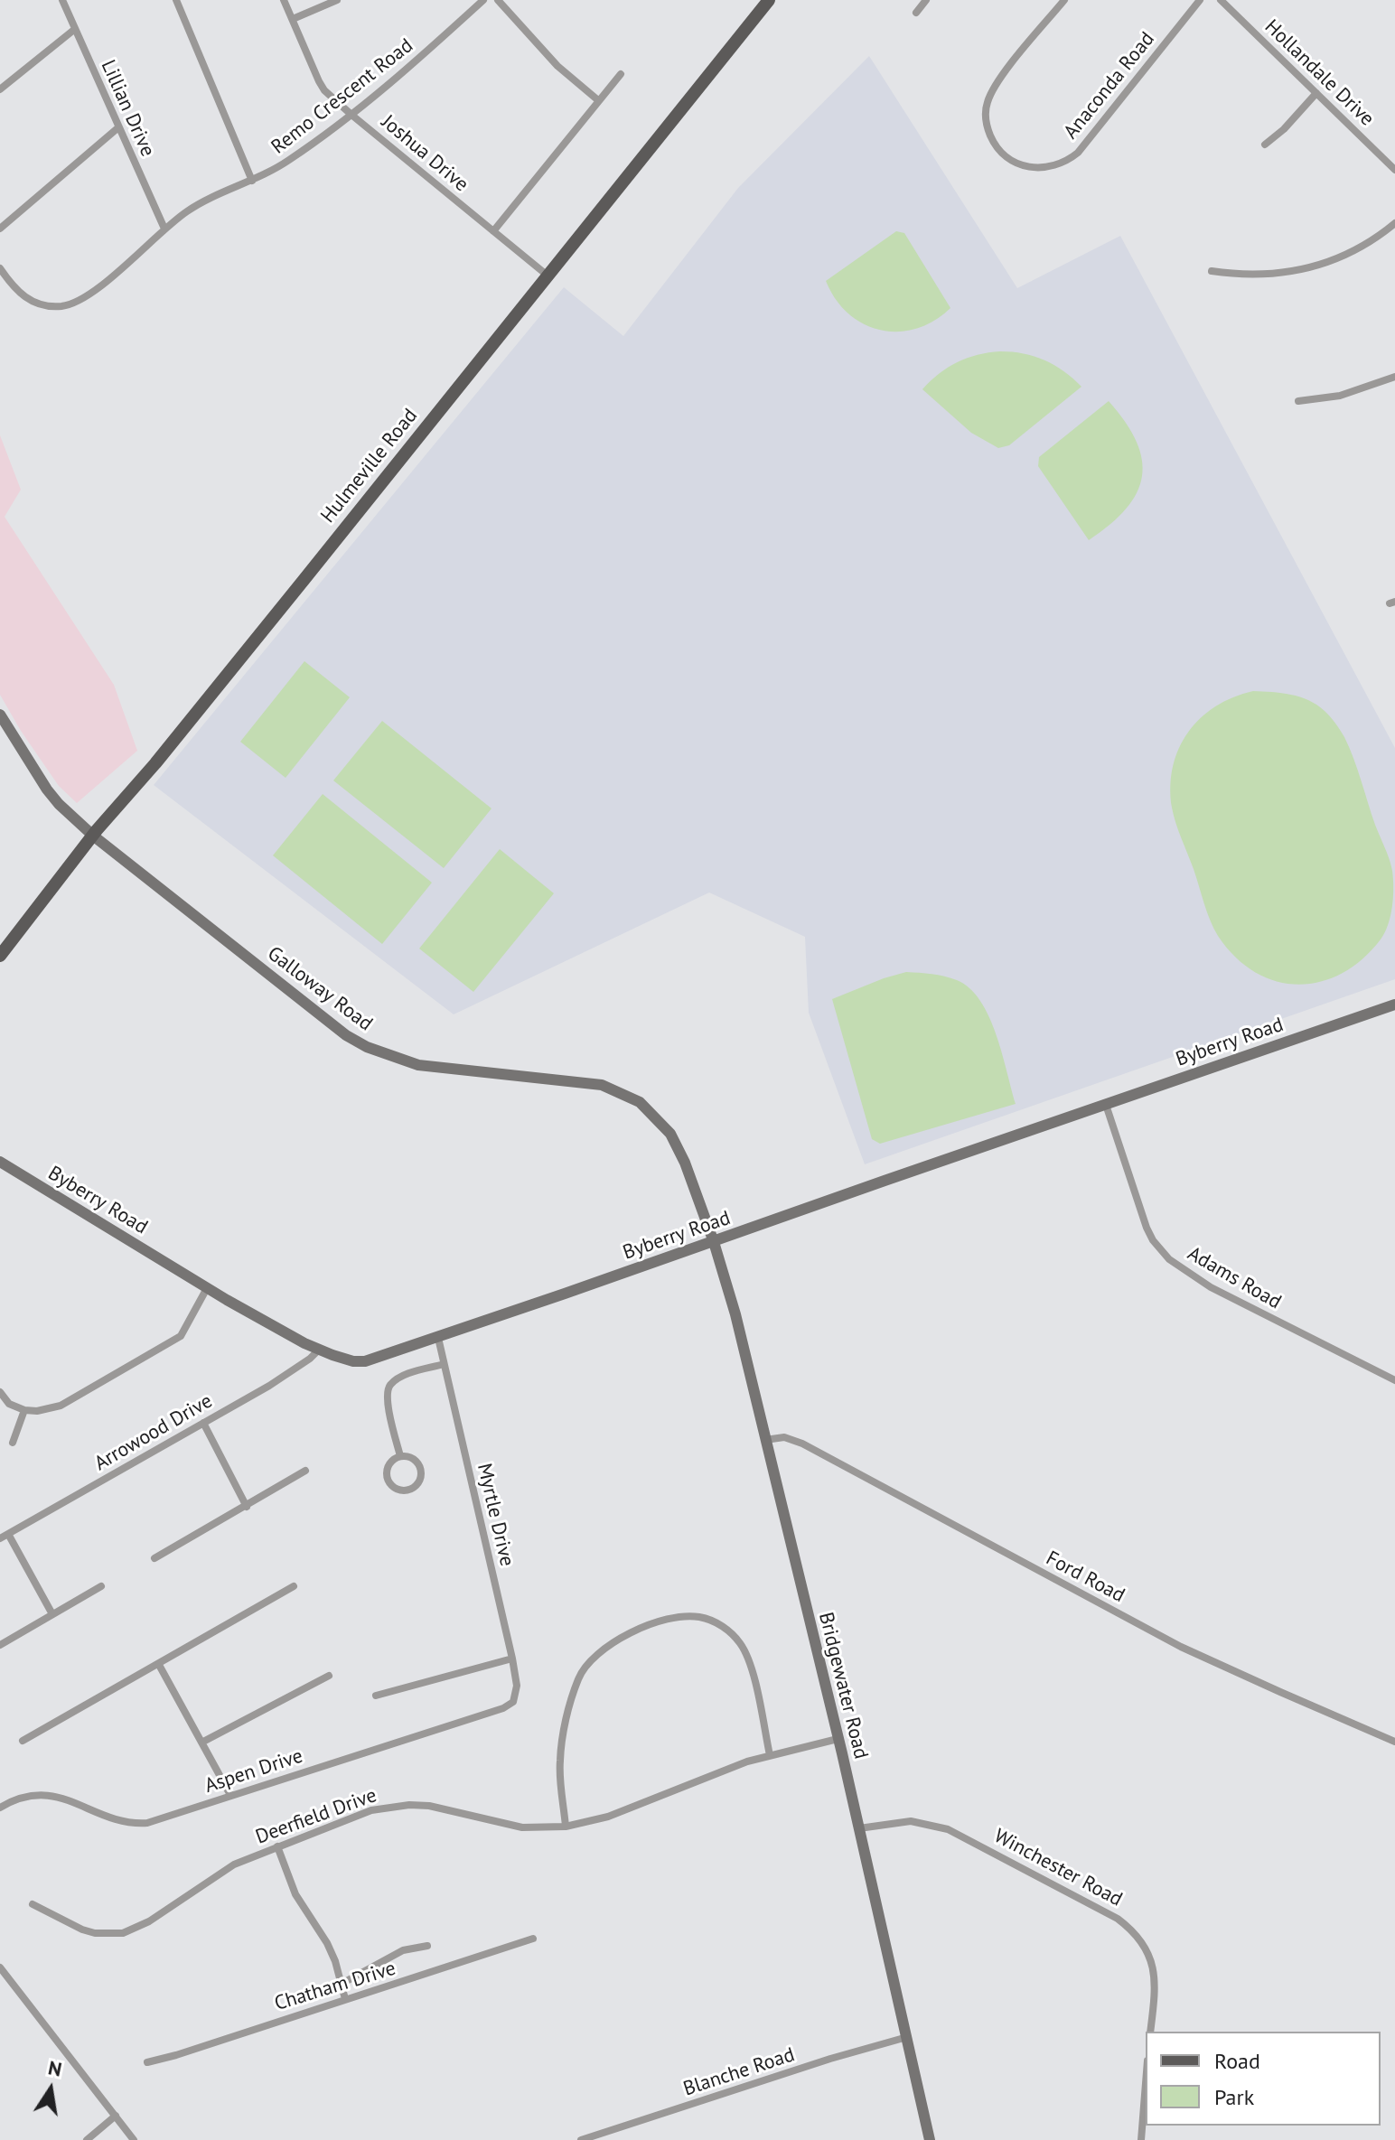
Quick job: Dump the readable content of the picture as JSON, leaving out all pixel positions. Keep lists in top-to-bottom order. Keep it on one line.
{"streets":{"main road":["Hulmeville Road","Galloway Road","Byberry Road","Bridgewater Road"],"street":["Hollandale Drive","Anaconda Road","Remo Crescent Road","Lillian Drive","Joshua Drive","Adams Road","Arrowood Drive","Myrtle Drive","Ford Road","Aspen Drive","Deerfield Drive","Winchester Road","Chatham Drive","Blanche Road"]},"crossings":[["Remo Crescent Road","Lillian Drive"],["Remo Crescent Road","Joshua Drive"],["Joshua Drive","Hulmeville Road"],["Hulmeville Road","Galloway Road"],["Galloway Road","Byberry Road"],["Galloway Road","Bridgewater Road"],["Byberry Road","Adams Road"],["Byberry Road","Arrowood Drive"],["Byberry Road","Myrtle Drive"],["Byberry Road","Bridgewater Road"],["Myrtle Drive","Aspen Drive"],["Ford Road","Bridgewater Road"],["Bridgewater Road","Deerfield Drive"],["Bridgewater Road","Winchester Road"],["Bridgewater Road","Blanche Road"]],"legend":["Road","Park"],"north":"top"}
